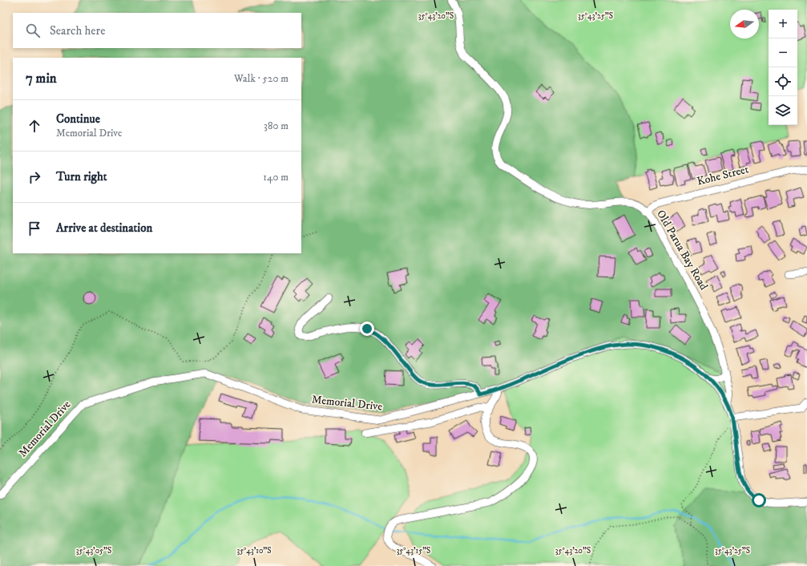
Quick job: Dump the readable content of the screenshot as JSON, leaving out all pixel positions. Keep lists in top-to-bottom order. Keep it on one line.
{"streets":{"street":["Kohe Street","Old Parua Bay Road","Memorial Drive"]},"crossings":[["Kohe Street","Old Parua Bay Road"],["Old Parua Bay Road","Memorial Drive"]],"north":"left","page":{"map_buttons":["+","−"],"search":"Search here","heading":["7 min","Walk · 520 m"],"list":[["Continue","Memorial Drive","380 m"],["Turn right","140 m"],"Arrive at destination"]},"coordinates":["35°43'20\"S","35°43'25\"S","35°43'05\"S","35°43'10\"S","35°43'15\"S"]}
